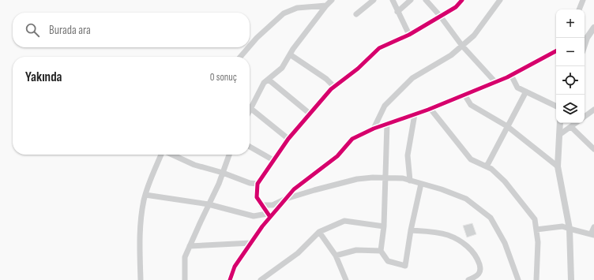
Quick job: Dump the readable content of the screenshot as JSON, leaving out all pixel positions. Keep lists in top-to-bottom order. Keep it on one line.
{"page":{"map_buttons":["+","−"],"search":"Burada ara","heading":["Yakında","0 sonuç"]}}
